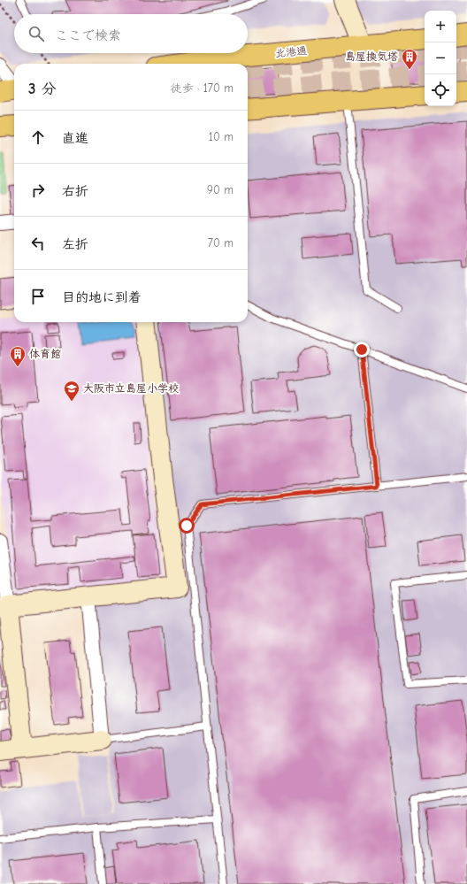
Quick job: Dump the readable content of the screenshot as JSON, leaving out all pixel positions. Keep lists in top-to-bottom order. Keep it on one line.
{"streets":{"main road":["北港通"]},"places":{"building":["島屋換気塔","体育館"],"school or university":["大阪市立島屋小学校"]},"page":{"map_buttons":["+","−"],"search":"ここで検索","heading":["3 分","徒歩 · 170 m"],"list":[["直進","10 m"],["右折","90 m"],["左折","70 m"],"目的地に到着"]}}
